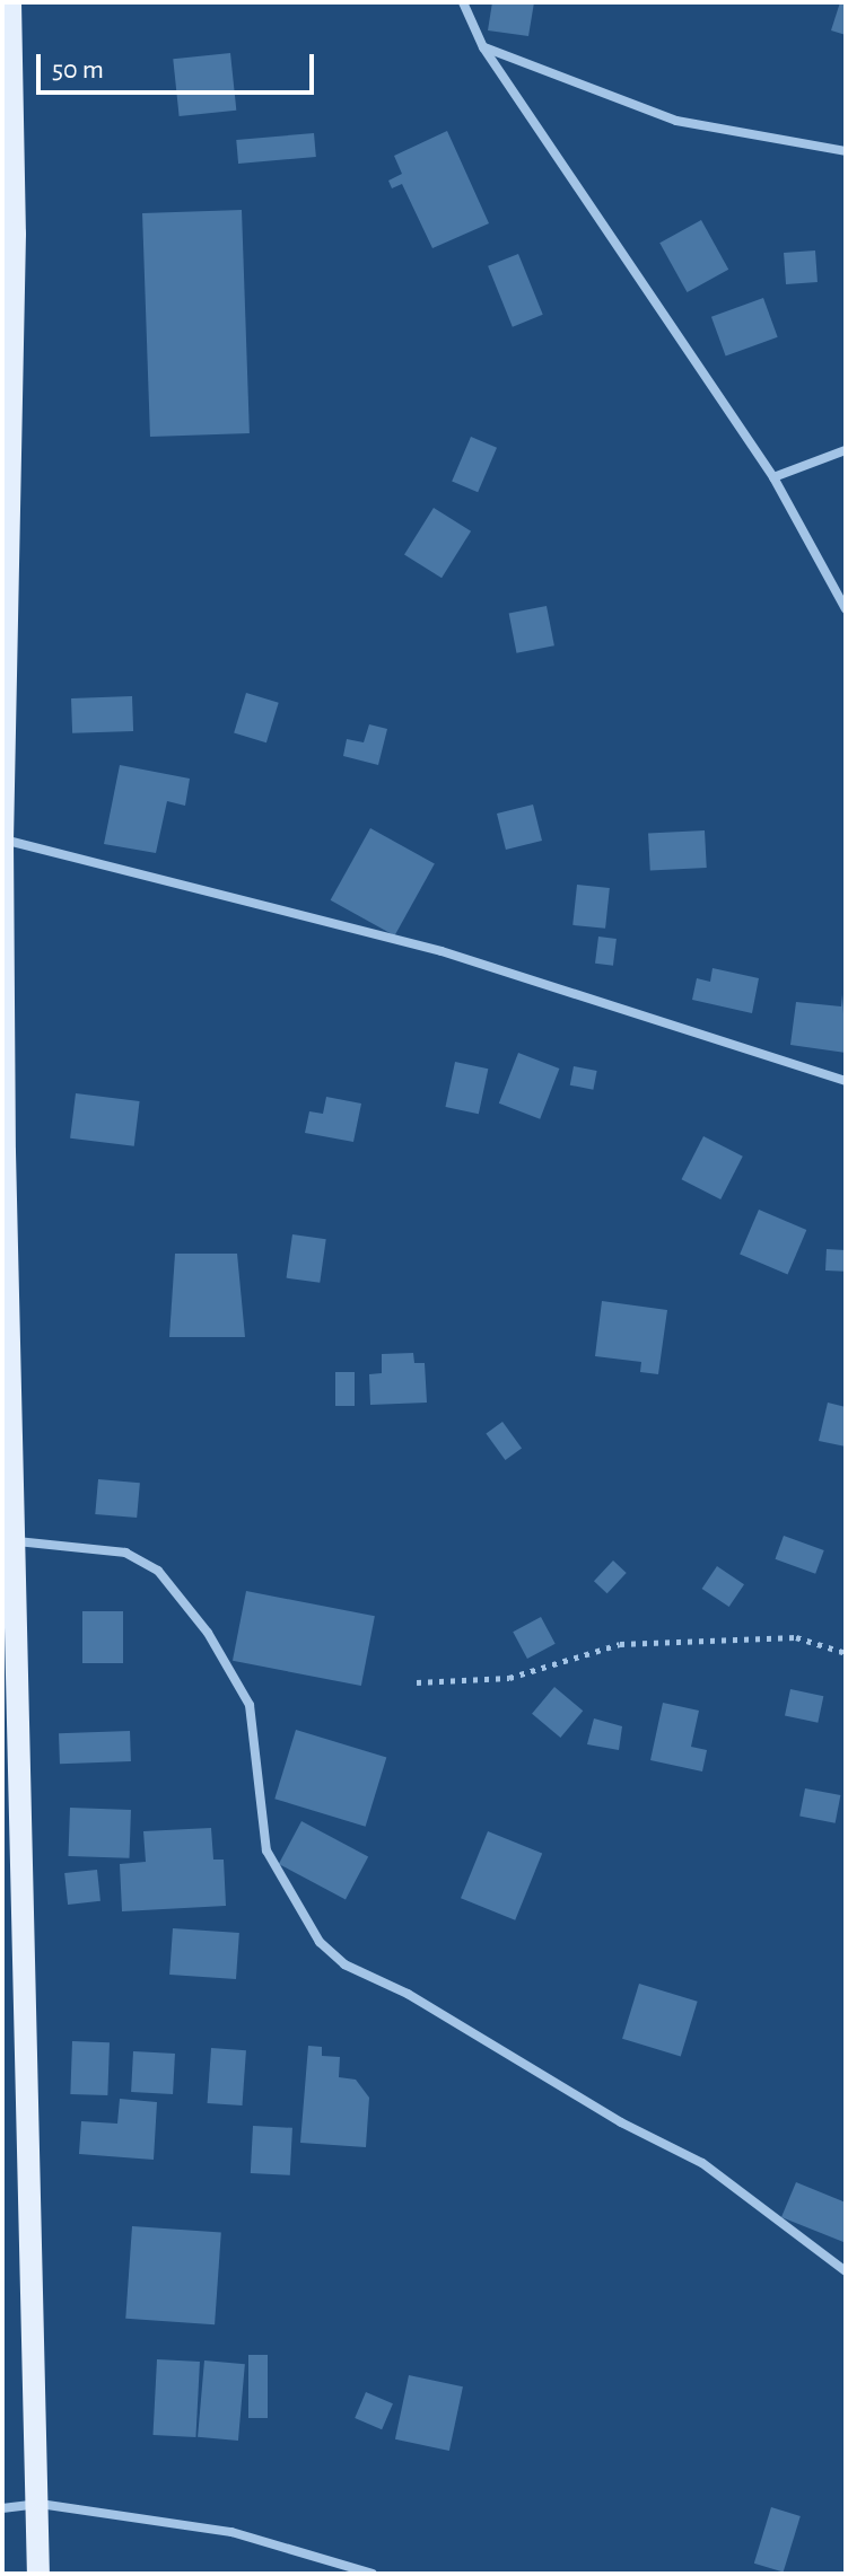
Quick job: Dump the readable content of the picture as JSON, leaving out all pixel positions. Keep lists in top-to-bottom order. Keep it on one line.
{"scale_bar":"50 m"}
